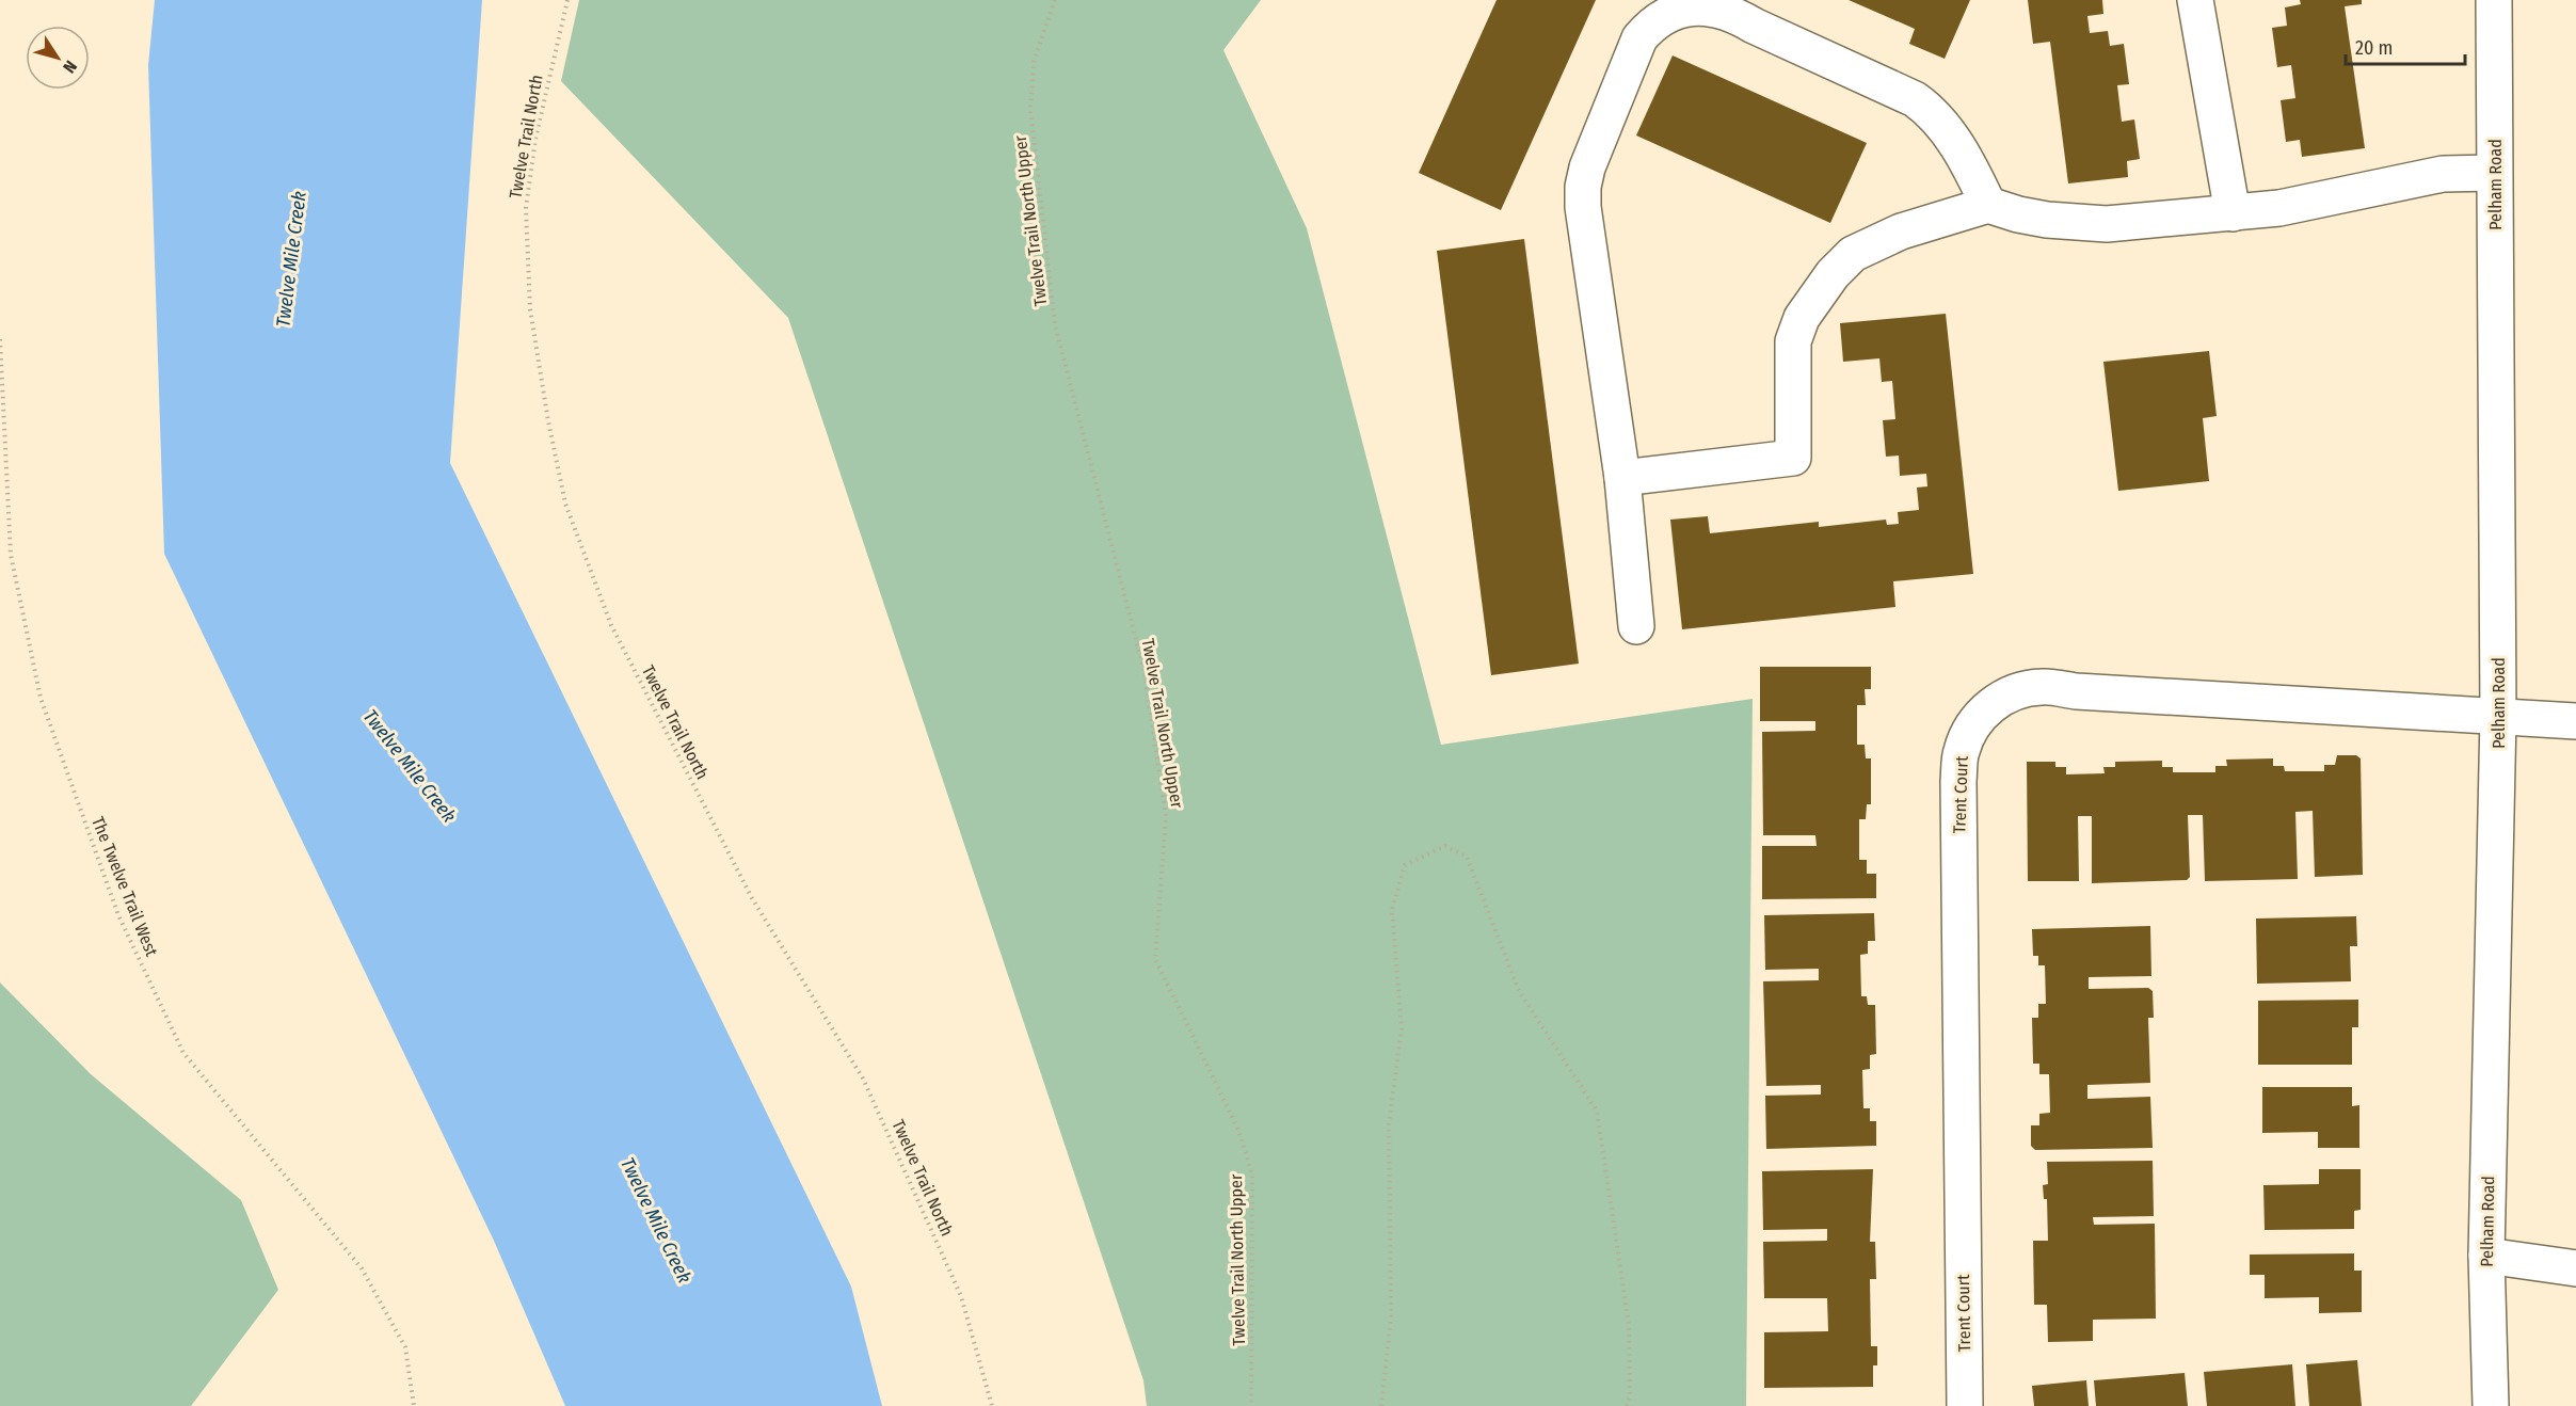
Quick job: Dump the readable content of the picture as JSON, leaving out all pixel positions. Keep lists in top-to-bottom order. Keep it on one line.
{"streets":{"main road":["Pelham Road","Trent Court"],"path":["Twelve Trail North","Twelve Trail North Upper","The Twelve Trail West"]},"crossings":[["Pelham Road","Trent Court"]],"water":["Twelve Mile Creek"],"scale_bar":"20 m","north":"bottom right"}
